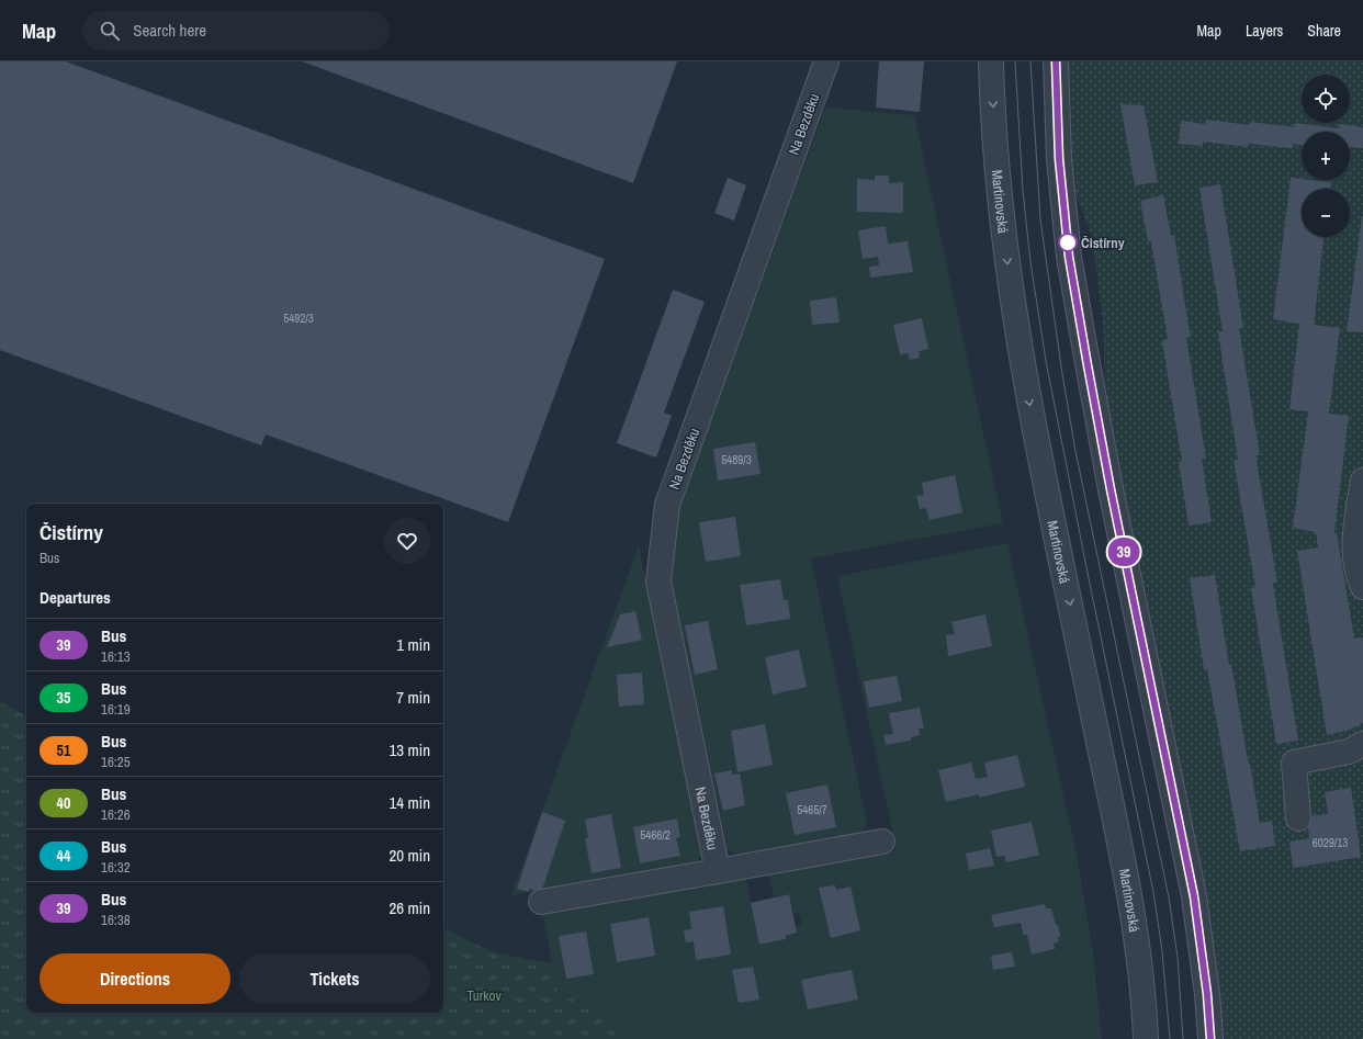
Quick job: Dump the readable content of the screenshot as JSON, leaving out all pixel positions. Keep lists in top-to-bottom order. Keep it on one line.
{"streets":{"street":["Na Bezděku","Martinovská"]},"parks":["Turkov"],"places":["Čistírny"],"lines":["bus line 39"],"house_numbers":["5492/3","5489/3","5465/7","5466/2","6029/13"],"page":{"header":"Map","search":"Search here","nav":["Map","Layers","Share"],"on_map":"39","map_buttons":["+","−"],"heading":[["Čistírny","Bus"],"Departures"],"list":[{"mark":"39","name":"Bus","note":"16:13","value":"1 min"},{"mark":"35","name":"Bus","note":"16:19","value":"7 min"},{"mark":"51","name":"Bus","note":"16:25","value":"13 min"},{"mark":"40","name":"Bus","note":"16:26","value":"14 min"},{"mark":"44","name":"Bus","note":"16:32","value":"20 min"},{"mark":"39","name":"Bus","note":"16:38","value":"26 min"}],"buttons":["Directions","Tickets"]}}
